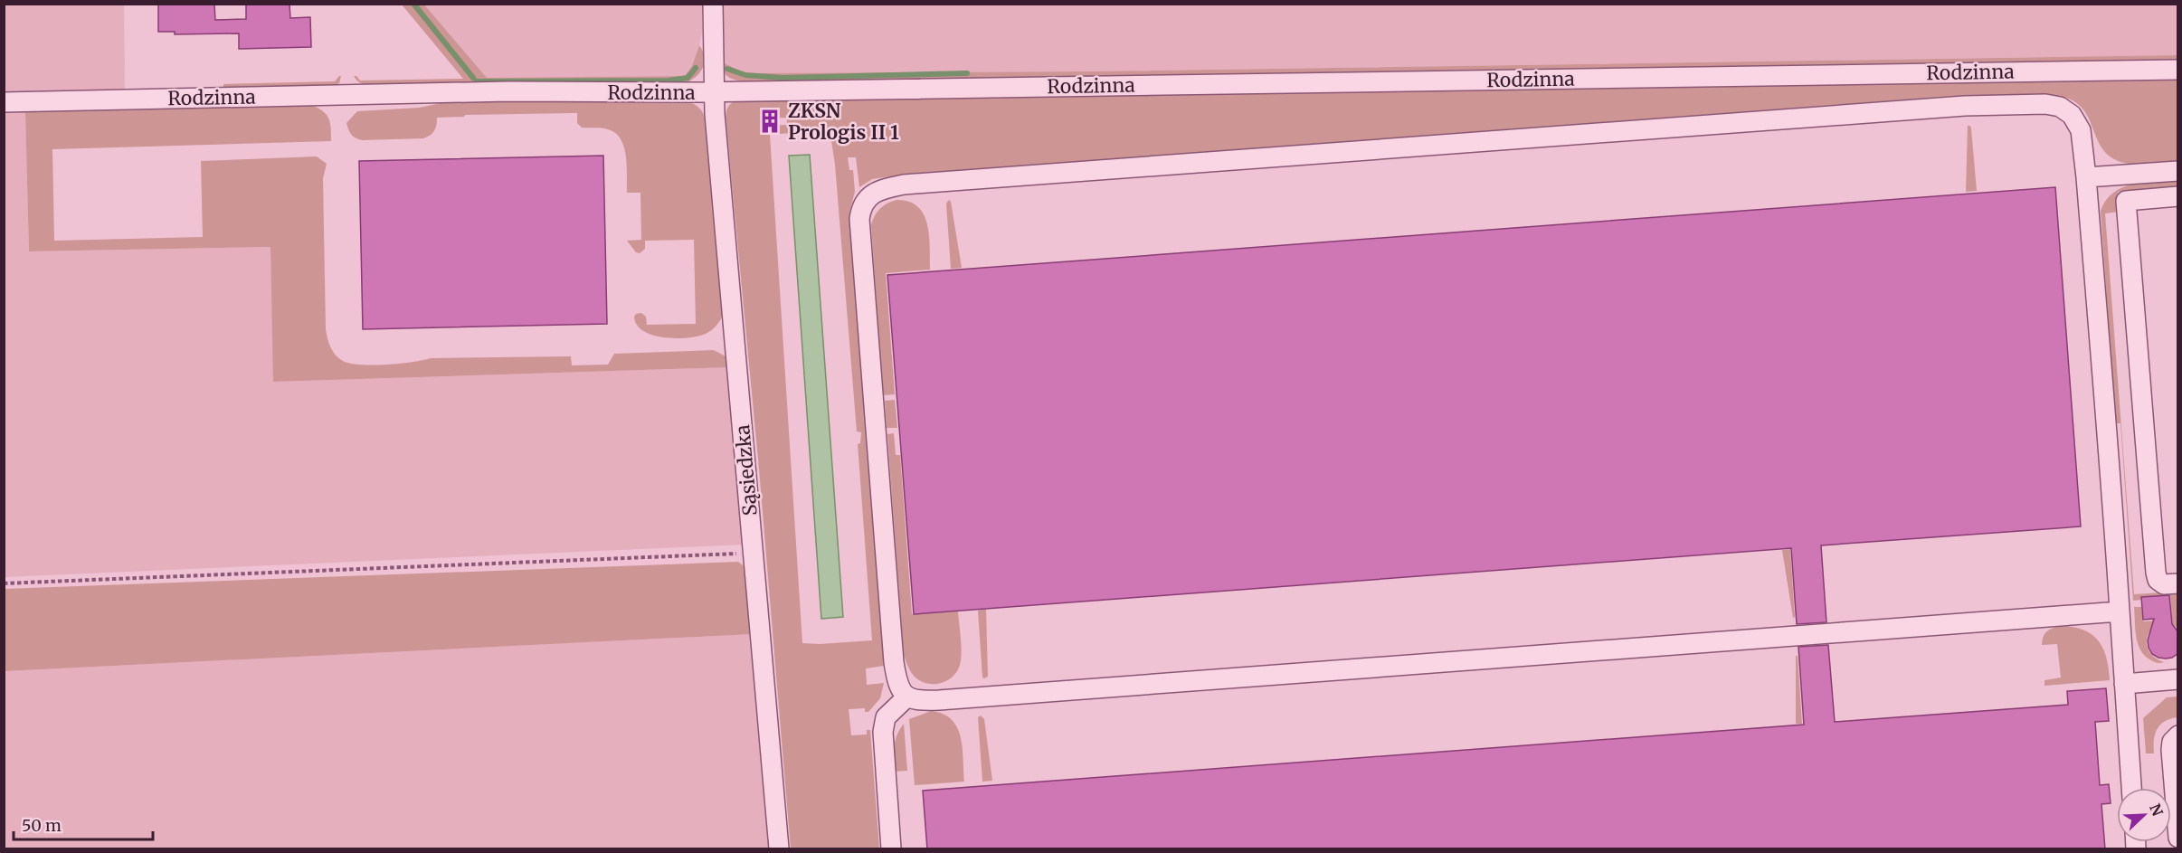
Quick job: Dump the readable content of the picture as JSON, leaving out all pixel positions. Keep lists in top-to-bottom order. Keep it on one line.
{"streets":{"street":["Rodzinna","Sąsiedzka"]},"crossings":[["Rodzinna","Sąsiedzka"]],"places":{"building":["ZKSN Prologis II 1"]},"scale_bar":"50 m","north":"top right"}
